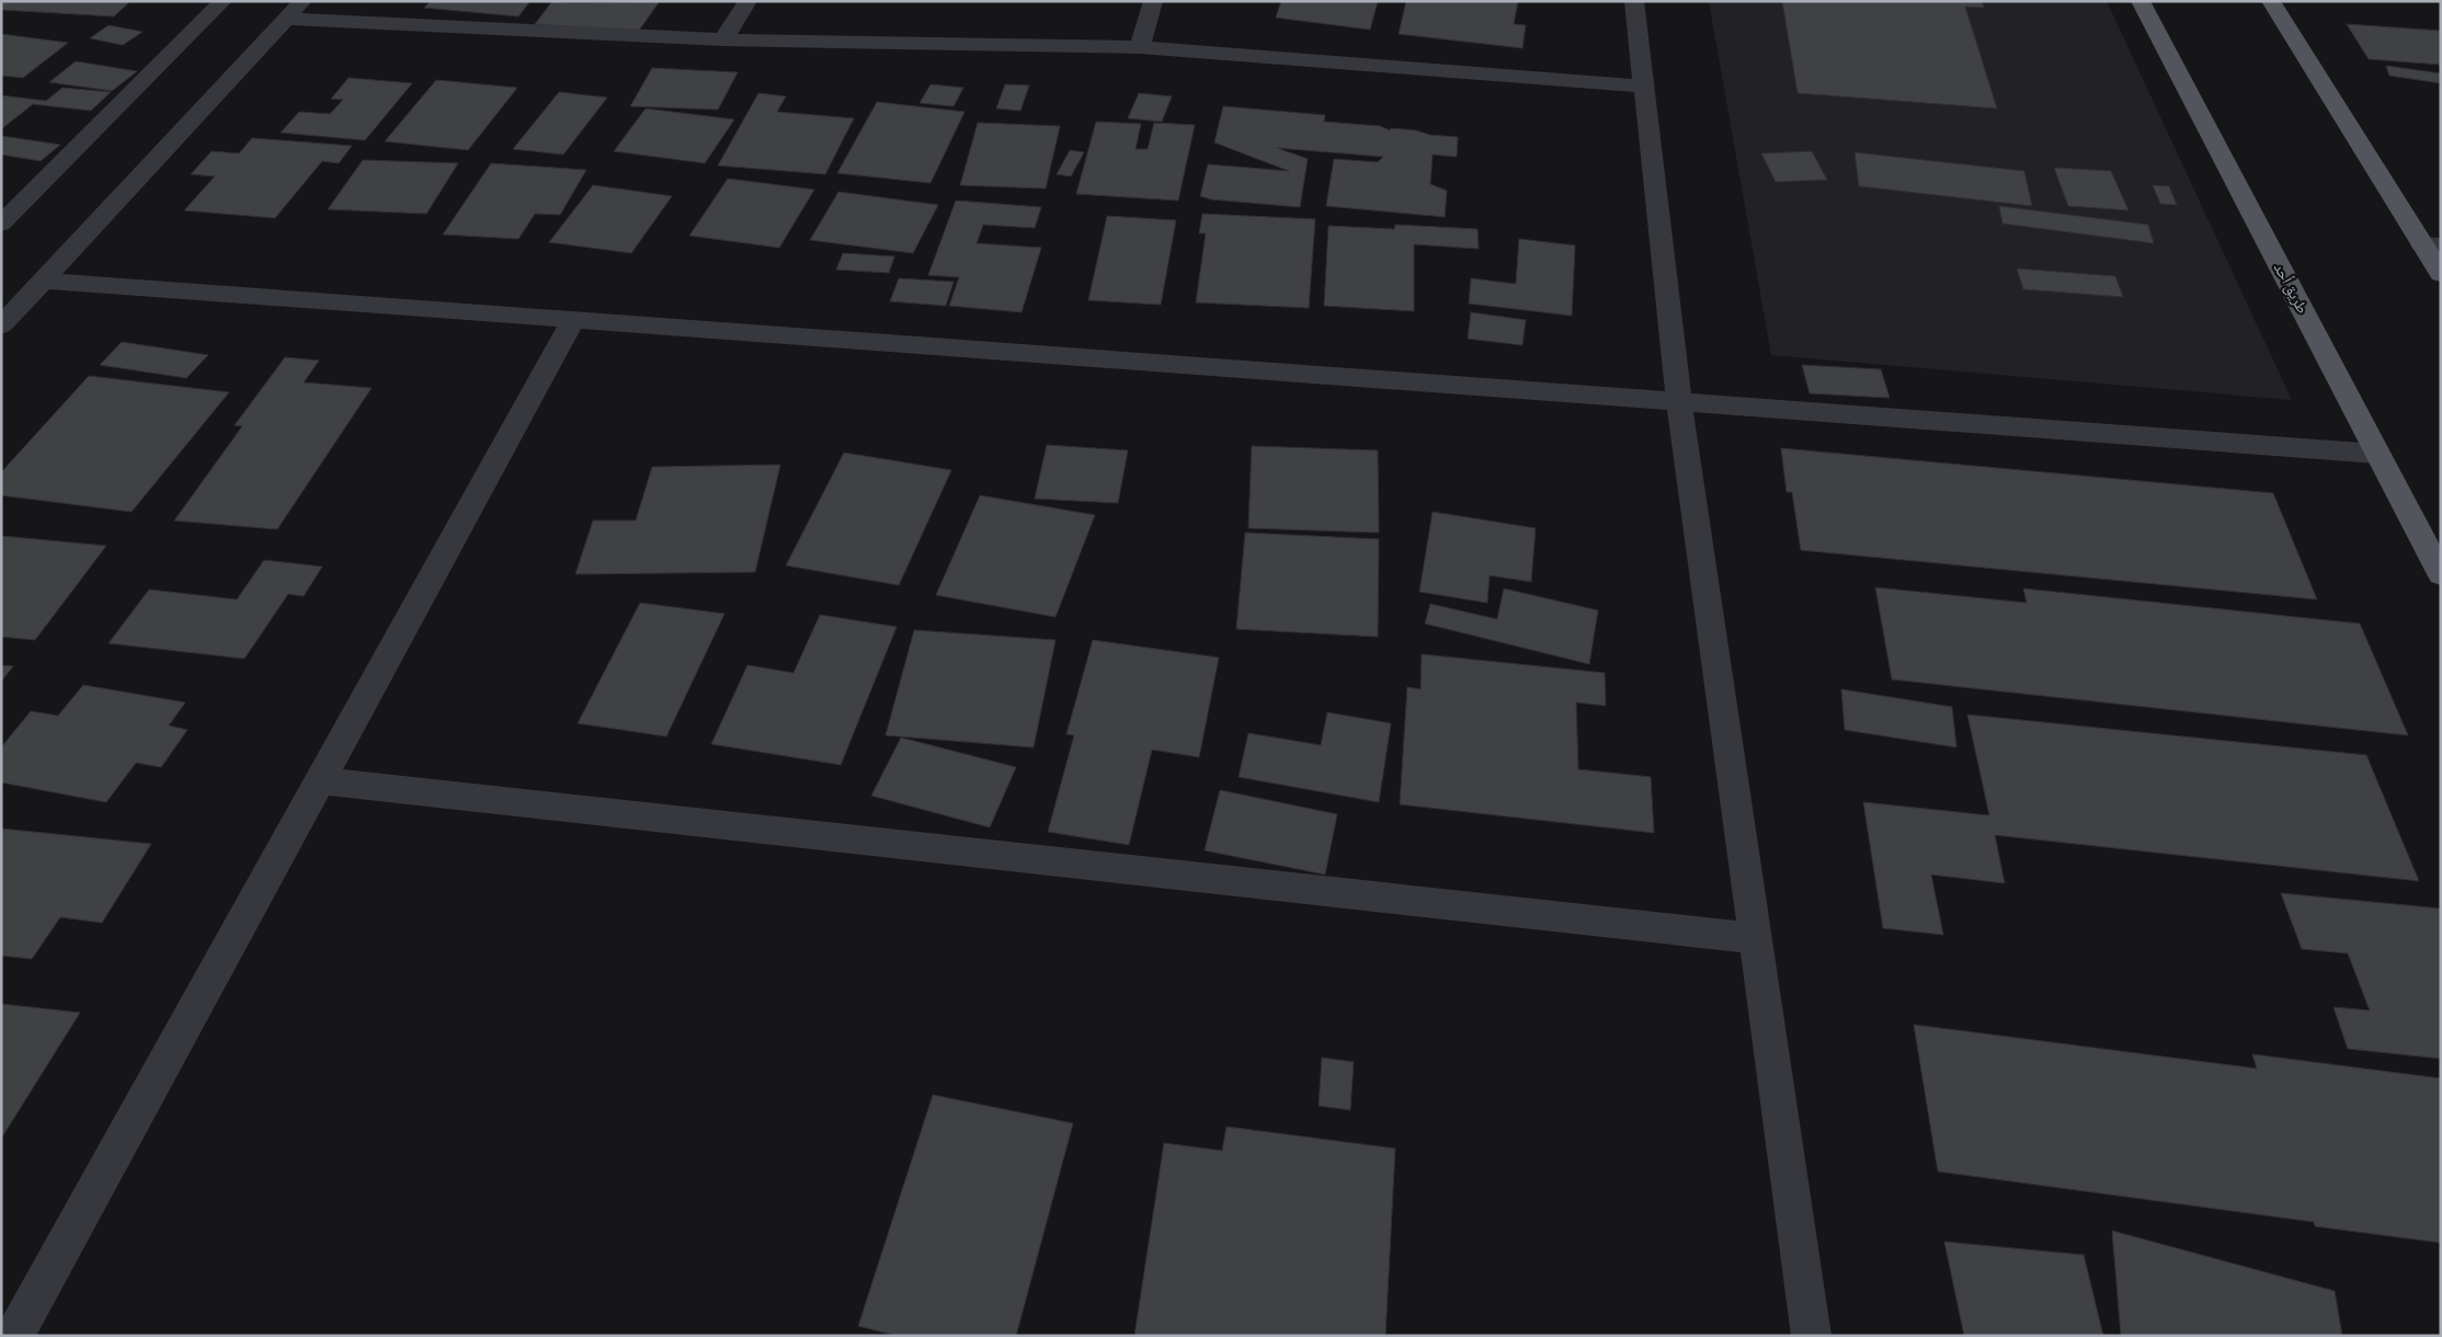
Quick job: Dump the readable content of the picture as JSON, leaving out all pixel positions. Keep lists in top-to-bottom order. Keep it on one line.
{"streets":{"main road":["طريق أحد"]}}
